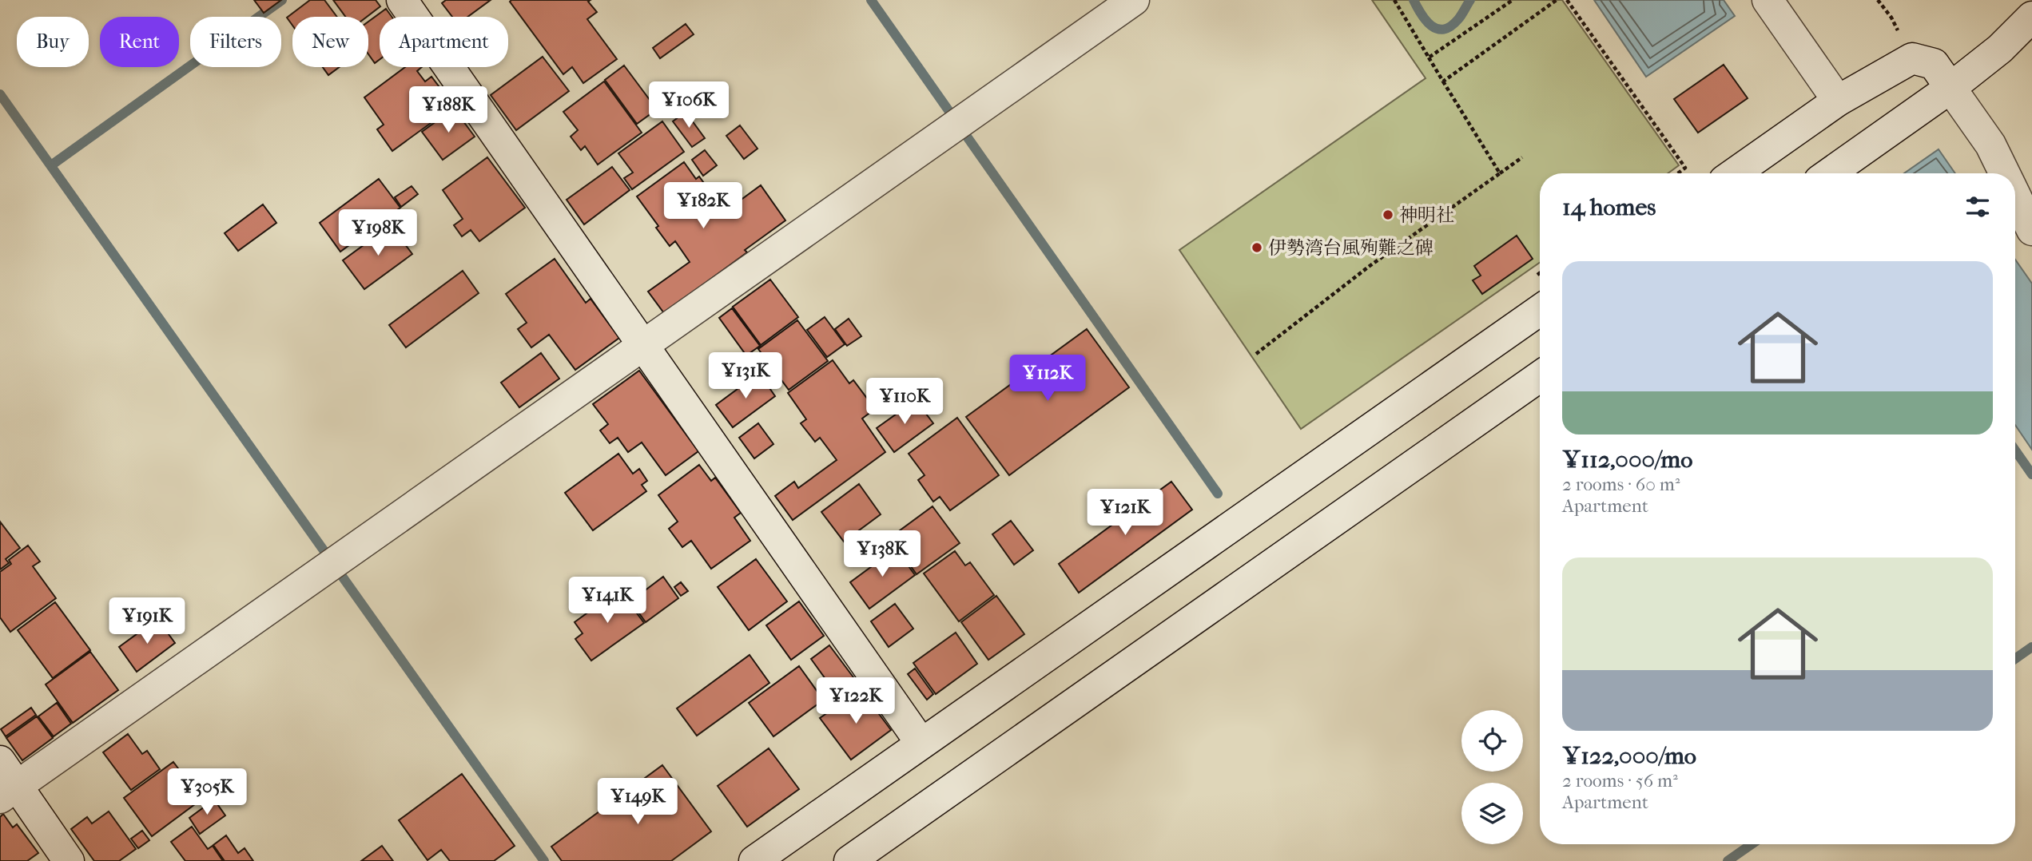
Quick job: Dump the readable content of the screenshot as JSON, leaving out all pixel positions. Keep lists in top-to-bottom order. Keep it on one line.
{"places":["神明社","伊勢湾台風殉難之碑"],"page":{"chip":["Buy","Rent","Filters","New","Apartment"],"price":["¥106K","¥188K","¥182K","¥198K","¥131K","¥112K","¥110K","¥121K","¥138K","¥141K","¥191K","¥122K","¥305K","¥149K"],"heading":"14 homes","list":[{"name":"¥112,000/mo","note":"2 rooms · 60 m² · Apartment"},{"name":"¥122,000/mo","note":"2 rooms · 56 m² · Apartment"}]}}
